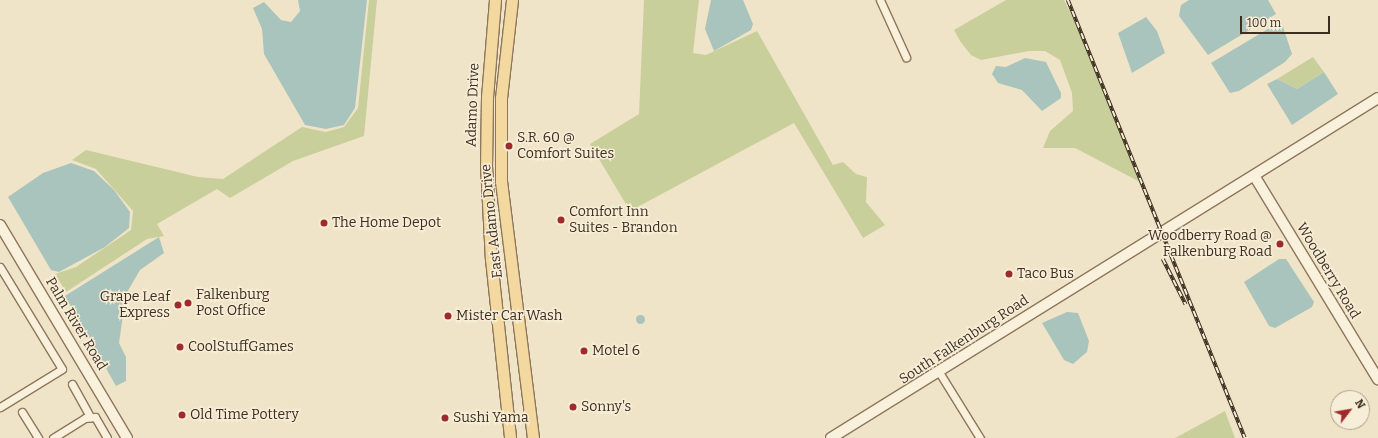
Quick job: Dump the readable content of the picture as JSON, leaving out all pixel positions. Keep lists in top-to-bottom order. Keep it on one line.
{"streets":{"main road":["Adamo Drive","East Adamo Drive"],"street":["Woodberry Road","Palm River Road","South Falkenburg Road"]},"crossings":[["Adamo Drive","East Adamo Drive"],["Woodberry Road","South Falkenburg Road"]],"places":["S.R. 60 @ Comfort Suites","Comfort Inn Suites - Brandon","The Home Depot","Woodberry Road @ Falkenburg Road","Taco Bus","Falkenburg Post Office","Grape Leaf Express","Mister Car Wash","CoolStuffGames","Motel 6","Sonny's","Old Time Pottery","Sushi Yama"],"scale_bar":"100 m","north":"top right"}
